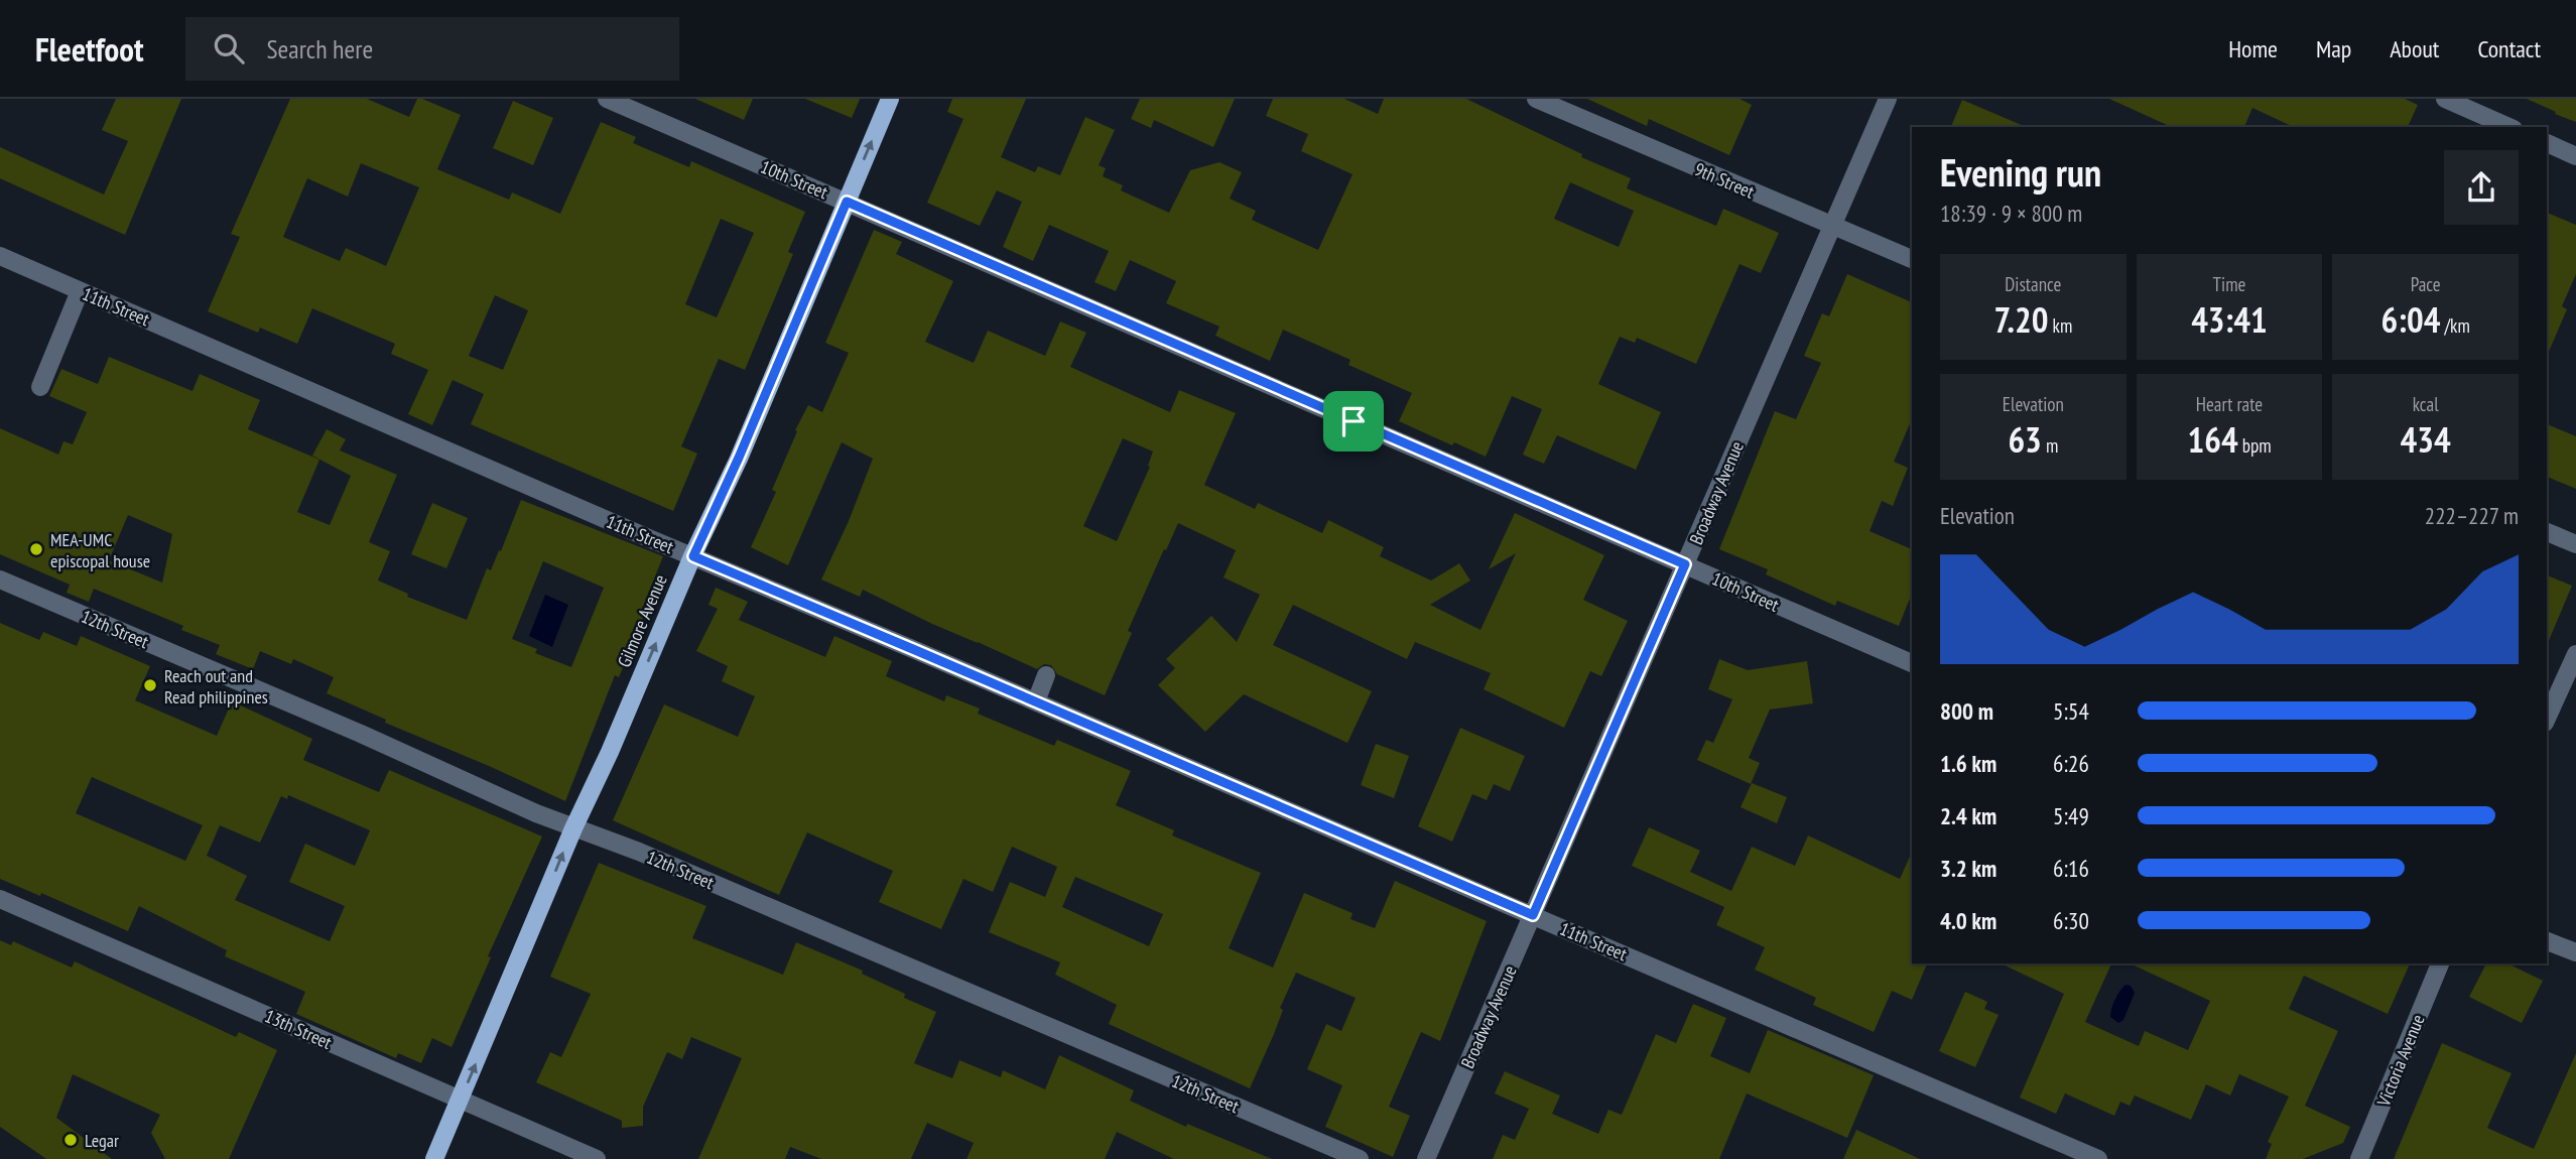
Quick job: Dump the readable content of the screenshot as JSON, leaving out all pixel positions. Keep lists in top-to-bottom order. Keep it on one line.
{"streets":{"main road":["Gilmore Avenue"],"street":["10th Street","9th Street","11th Street","Broadway Avenue","12th Street","13th Street","Victoria Avenue"]},"crossings":[["10th Street","Broadway Avenue"],["10th Street","Gilmore Avenue"],["9th Street","Broadway Avenue"],["11th Street","Broadway Avenue"],["11th Street","Gilmore Avenue"],["Gilmore Avenue","12th Street"],["Gilmore Avenue","13th Street"]],"one_way":["Gilmore Avenue"],"places":["MEA-UMC episcopal house","Reach out and Read philippines","Legar"],"page":{"header":"Fleetfoot","search":"Search here","nav":["Home","Map","About","Contact"],"heading":["Evening run","18:39 · 9 × 800 m"],"stats":[["Distance","7.20 km"],["Time","43:41"],["Pace","6:04 /km"],["Elevation","63 m"],["Heart rate","164 bpm"],["kcal","434"]],"chart":["Elevation","222–227 m"],"list":[{"name":"800 m","note":"5:54"},{"name":"1.6 km","note":"6:26"},{"name":"2.4 km","note":"5:49"},{"name":"3.2 km","note":"6:16"},{"name":"4.0 km","note":"6:30"}]}}
